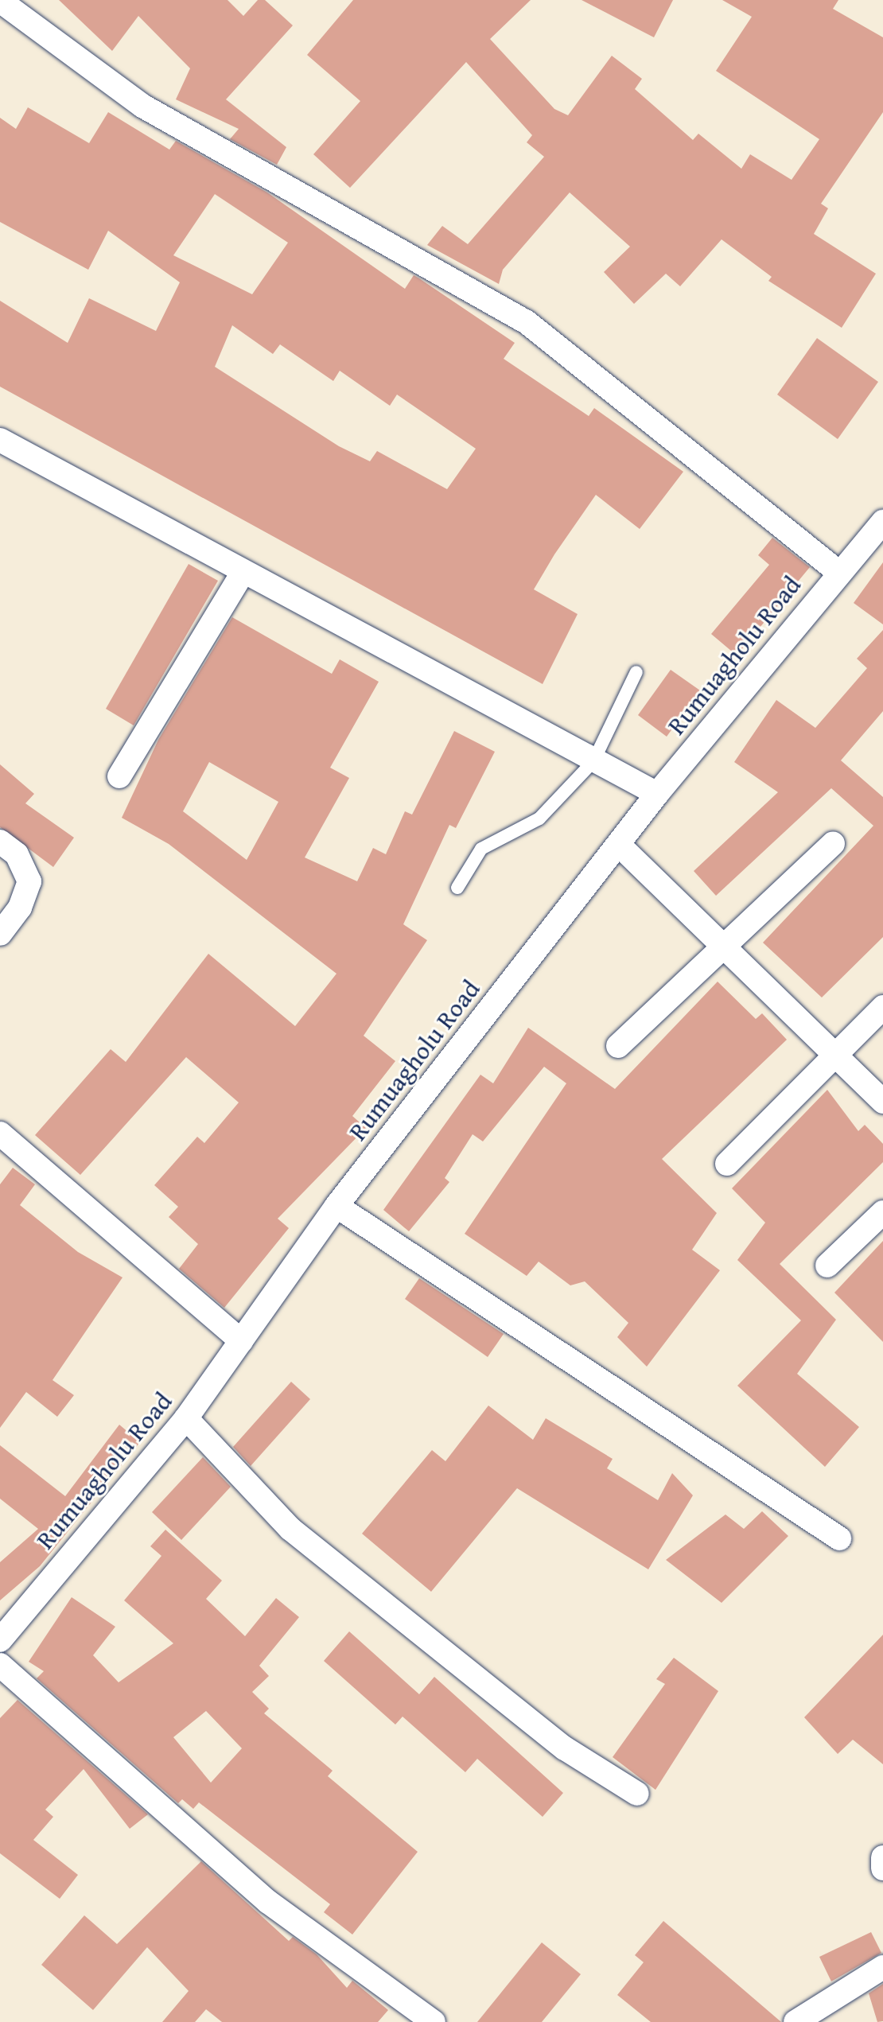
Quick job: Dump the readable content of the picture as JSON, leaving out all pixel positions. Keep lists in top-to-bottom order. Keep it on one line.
{"streets":{"street":["Rumuagholu Road"]}}
